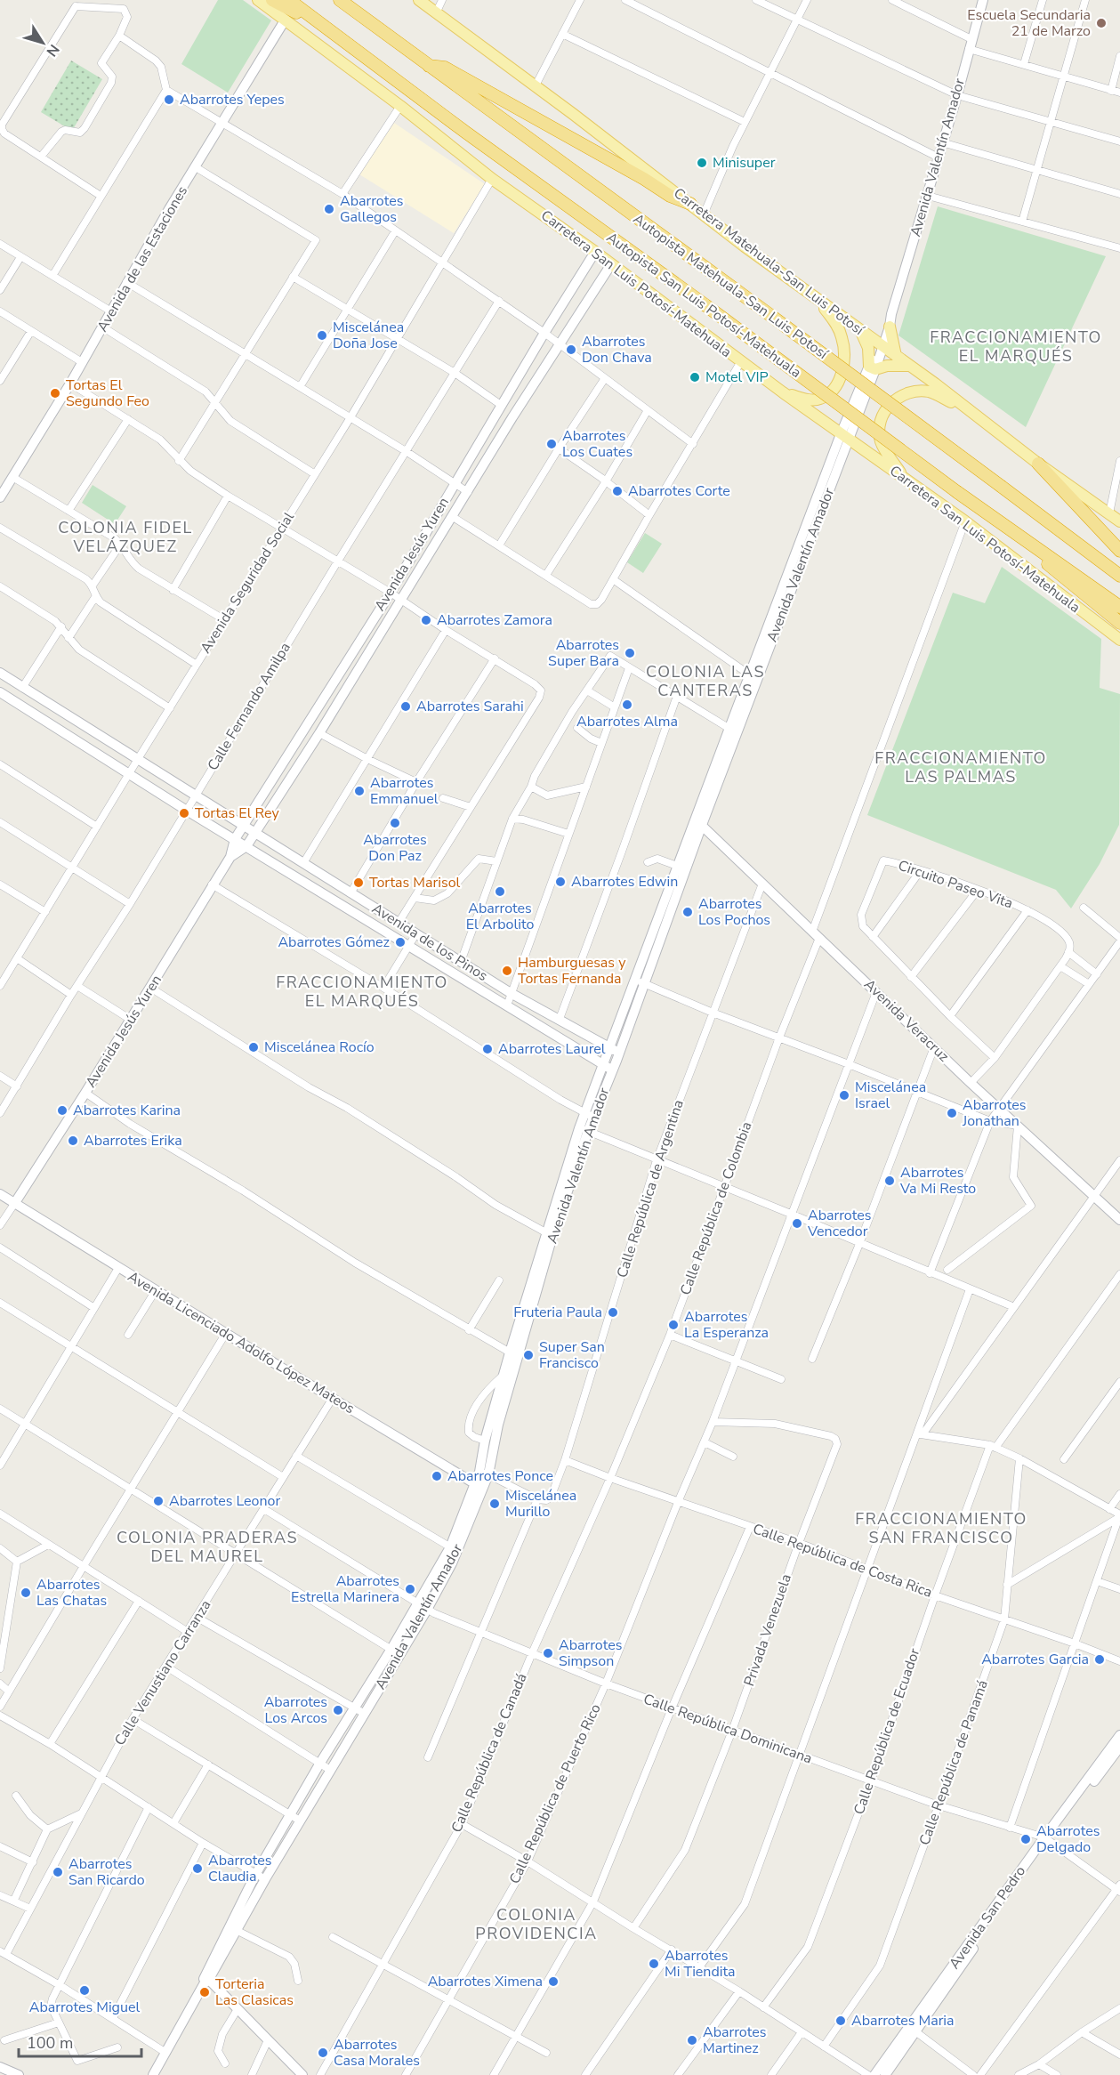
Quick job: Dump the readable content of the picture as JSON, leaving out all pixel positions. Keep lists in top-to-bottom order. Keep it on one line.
{"streets":{"highway":["Autopista Matehuala-San Luis Potosí","Autopista San Luis Potosí-Matehuala"],"main road":["Avenida Valentín Amador","Avenida de las Estaciones","Carretera Matehuala-San Luis Potosí","Carretera San Luis Potosí-Matehuala","Avenida Jesús Yuren","Avenida de los Pinos","Avenida Veracruz","Avenida Licenciado Adolfo López Mateos","Avenida San Pedro"],"street":["Avenida Seguridad Social","Calle Fernando Amilpa","Circuito Paseo Vita","Calle República de Argentina","Calle República de Colombia","Calle República de Costa Rica","Privada Venezuela","Calle Venustiano Carranza","Calle República Dominicana","Calle República de Ecuador","Calle República de Canadá","Calle República de Panamá","Calle República de Puerto Rico"]},"crossings":[["Avenida Valentín Amador","Carretera Matehuala-San Luis Potosí"],["Avenida Valentín Amador","Carretera San Luis Potosí-Matehuala"],["Avenida Valentín Amador","Avenida de los Pinos"],["Avenida Valentín Amador","Avenida Veracruz"],["Avenida Valentín Amador","Avenida Licenciado Adolfo López Mateos"],["Avenida Valentín Amador","Calle República Dominicana"],["Avenida de las Estaciones","Carretera San Luis Potosí-Matehuala"],["Carretera San Luis Potosí-Matehuala","Avenida Jesús Yuren"],["Carretera San Luis Potosí-Matehuala","Avenida Seguridad Social"],["Carretera San Luis Potosí-Matehuala","Calle República de Colombia"],["Avenida Jesús Yuren","Avenida de los Pinos"],["Avenida Jesús Yuren","Avenida Licenciado Adolfo López Mateos"],["Avenida Seguridad Social","Avenida de los Pinos"],["Calle Fernando Amilpa","Avenida de los Pinos"],["Avenida Veracruz","Calle República de Argentina"],["Avenida Veracruz","Calle República de Colombia"],["Avenida Veracruz","Calle República de Puerto Rico"],["Calle República de Argentina","Calle República de Costa Rica"],["Calle República de Colombia","Calle República de Costa Rica"],["Calle República de Colombia","Calle República de Canadá"],["Avenida Licenciado Adolfo López Mateos","Calle Venustiano Carranza"],["Calle República de Costa Rica","Privada Venezuela"],["Calle República de Costa Rica","Calle República de Ecuador"],["Calle República de Costa Rica","Calle República de Canadá"],["Calle República de Costa Rica","Calle República de Panamá"],["Calle República de Costa Rica","Calle República de Puerto Rico"],["Privada Venezuela","Calle República Dominicana"],["Privada Venezuela","Calle República de Puerto Rico"],["Calle Venustiano Carranza","Calle República Dominicana"],["Calle República Dominicana","Calle República de Ecuador"],["Calle República Dominicana","Calle República de Canadá"],["Calle República Dominicana","Calle República de Panamá"],["Calle República Dominicana","Calle República de Puerto Rico"],["Calle República Dominicana","Avenida San Pedro"]],"districts":["FRACCIONAMIENTO EL MARQUÉS","COLONIA FIDEL VELÁZQUEZ","COLONIA LAS CANTERAS","FRACCIONAMIENTO LAS PALMAS","FRACCIONAMIENTO EL MARQUÉS","FRACCIONAMIENTO SAN FRANCISCO","COLONIA PRADERAS DEL MAUREL","COLONIA PROVIDENCIA"],"places":["Escuela Secundaria 21 de Marzo","Abarrotes Yepes","Minisuper","Abarrotes Gallegos","Miscelánea Doña Jose","Abarrotes Don Chava","Motel VIP","Tortas El Segundo Feo","Abarrotes Los Cuates","Abarrotes Corte","Abarrotes Zamora","Abarrotes Super Bara","Abarrotes Alma","Abarrotes Sarahi","Abarrotes Emmanuel","Tortas El Rey","Abarrotes Don Paz","Abarrotes Edwin","Tortas Marisol","Abarrotes El Arbolito","Abarrotes Los Pochos","Abarrotes Gómez","Hamburguesas y Tortas Fernanda","Miscelánea Rocío","Abarrotes Laurel","Miscelánea Israel","Abarrotes Karina","Abarrotes Jonathan","Abarrotes Erika","Abarrotes Va Mi Resto","Abarrotes Vencedor","Fruteria Paula","Abarrotes La Esperanza","Super San Francisco","Abarrotes Ponce","Abarrotes Leonor","Miscelánea Murillo","Abarrotes Estrella Marinera","Abarrotes Las Chatas","Abarrotes Simpson","Abarrotes Garcia","Abarrotes Los Arcos","Abarrotes Delgado","Abarrotes Claudia","Abarrotes San Ricardo","Abarrotes Mi Tiendita","Abarrotes Ximena","Abarrotes Miguel","Torteria Las Clasicas","Abarrotes Maria","Abarrotes Martinez","Abarrotes Casa Morales"],"scale_bar":"100 m","north":"bottom right"}
